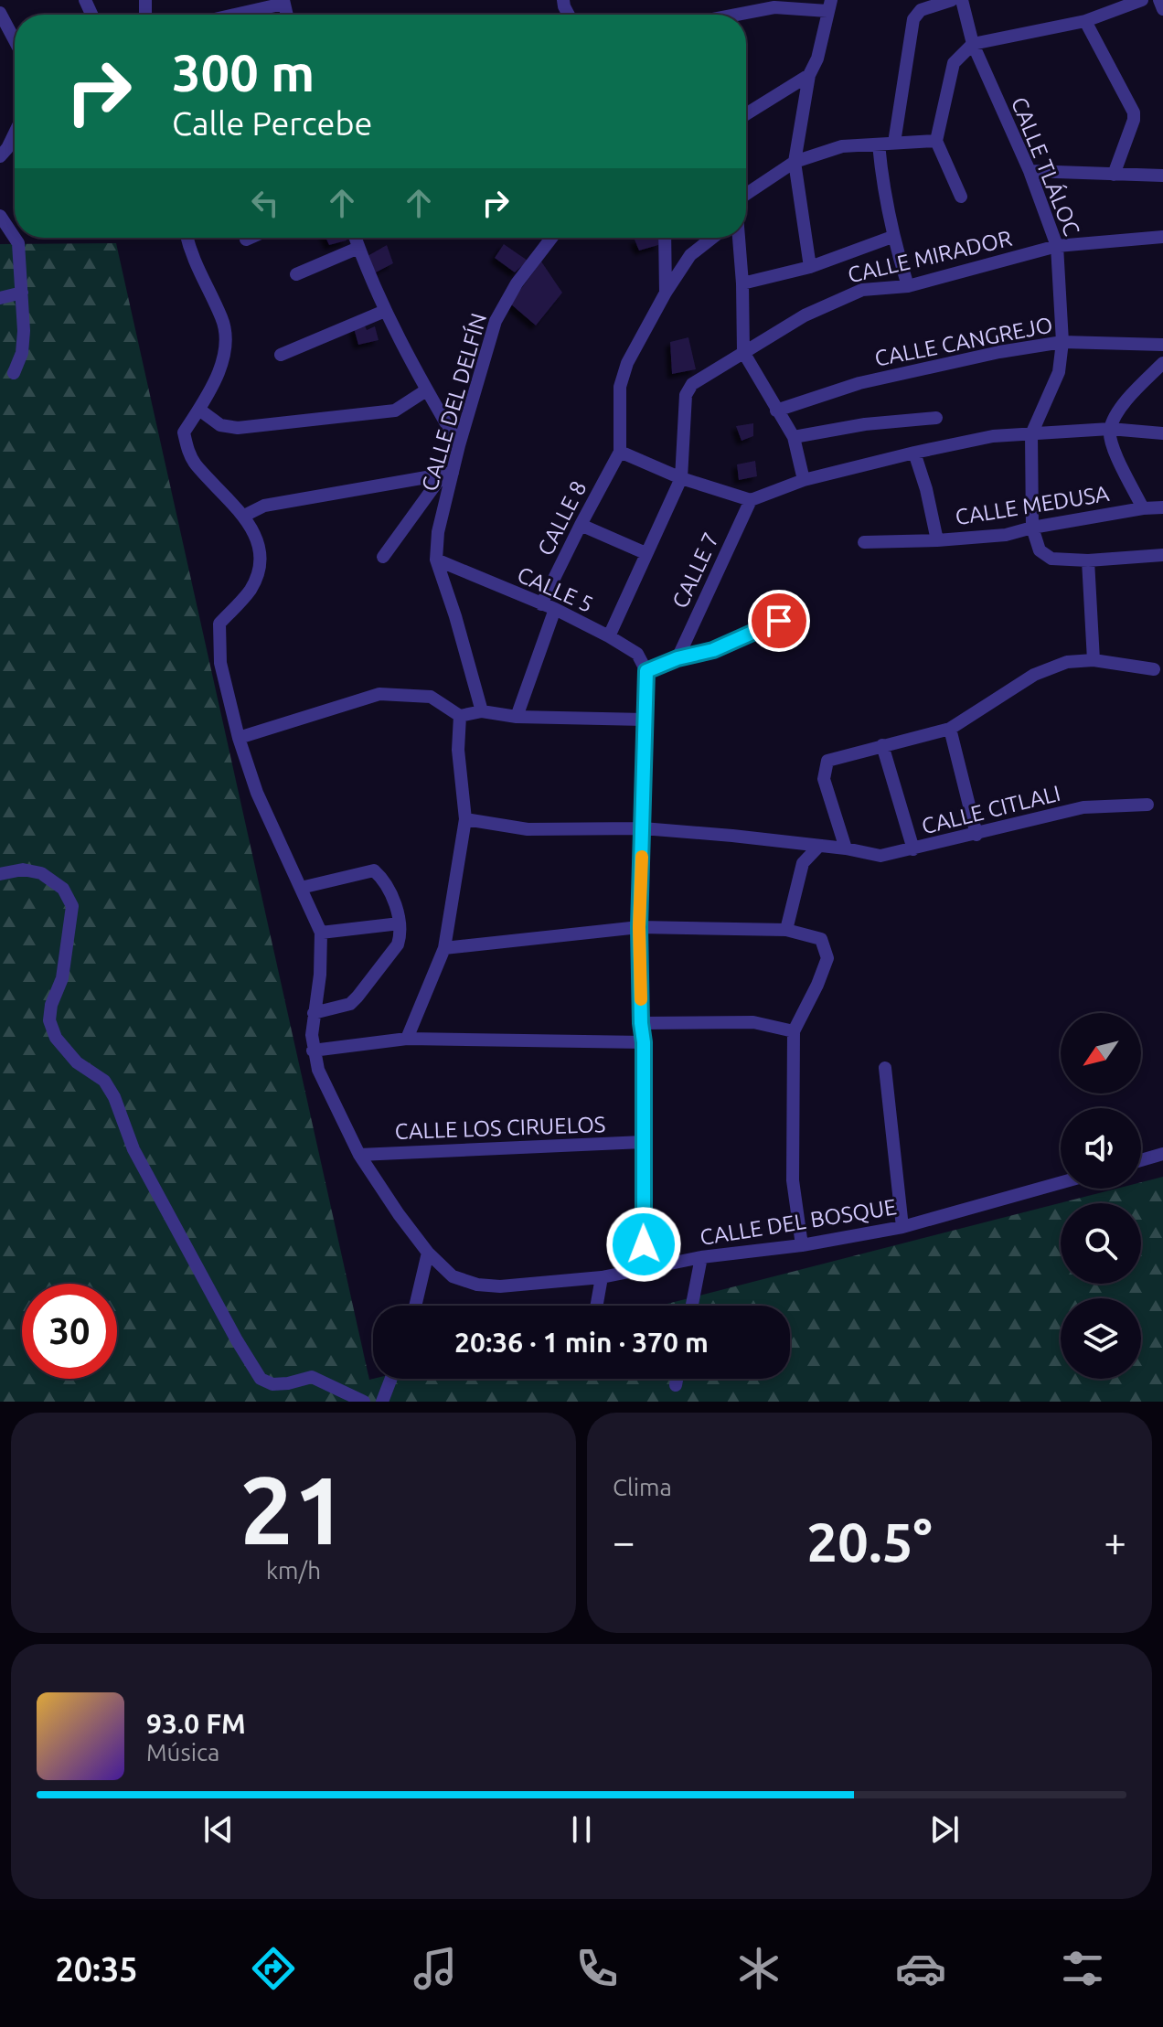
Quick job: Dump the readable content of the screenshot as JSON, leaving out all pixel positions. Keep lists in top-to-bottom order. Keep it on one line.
{"streets":{"street":["CALLE TLÁLOC","CALLE MIRADOR","CALLE CANGREJO","CALLE DEL DELFÍN","CALLE MEDUSA","CALLE 8","CALLE 7","CALLE 5","CALLE CITLALI","CALLE LOS CIRUELOS","CALLE DEL BOSQUE"]},"crossings":[["CALLE TLÁLOC","CALLE MIRADOR"],["CALLE TLÁLOC","CALLE CANGREJO"],["CALLE DEL DELFÍN","CALLE 5"],["CALLE 8","CALLE 5"],["CALLE LOS CIRUELOS","CALLE DEL BOSQUE"]],"north":"bottom left","page":{"turn":["300 m","Calle Percebe"],"limit":"30","trip":"20:36 · 1 min · 370 m","tile":[["21","km/h"],"Clima"],"heat":["−","20.5°","+"],"song":["93.0 FM","Música"],"tabs":"20:35"}}
